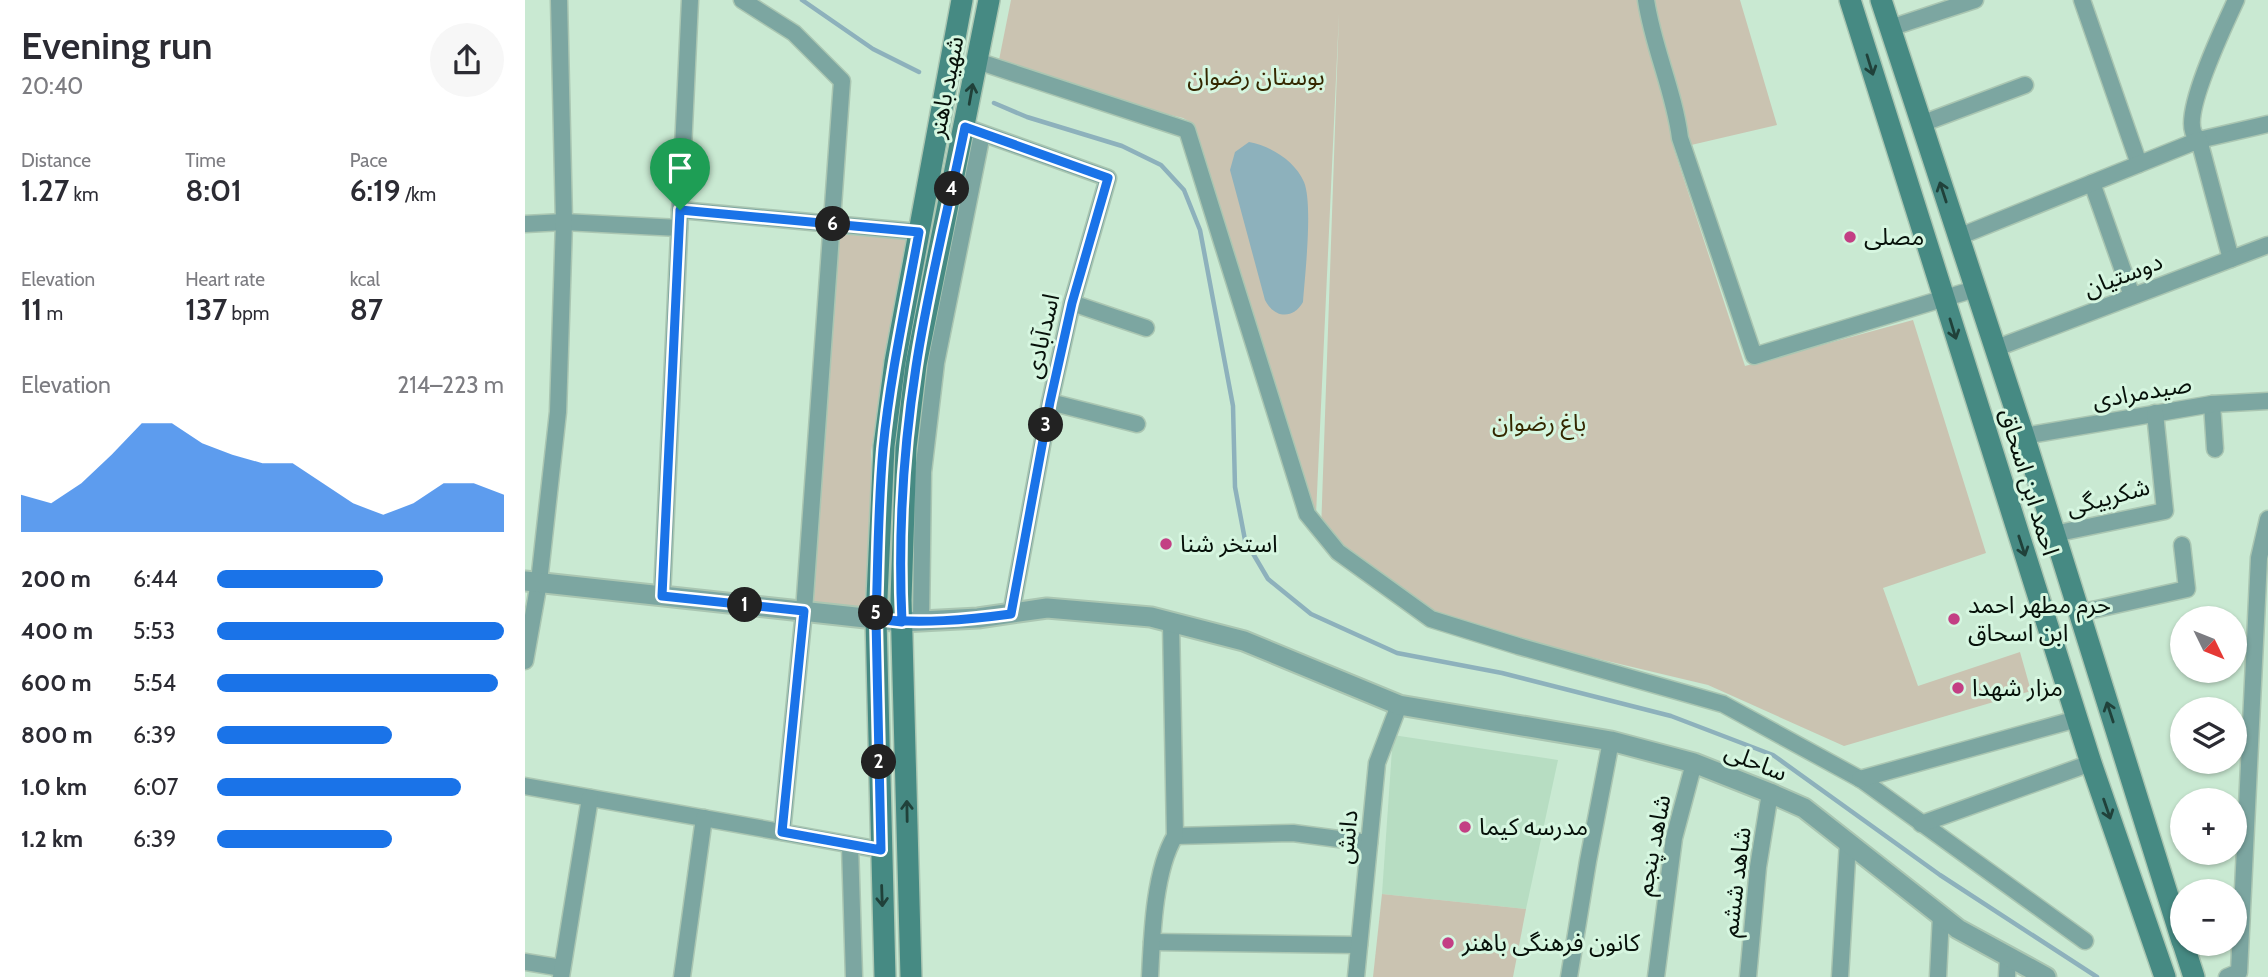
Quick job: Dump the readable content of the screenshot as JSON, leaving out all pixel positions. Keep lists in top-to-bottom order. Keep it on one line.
{"streets":{"main road":["شهید باهنر","احمد ابن اسحاق"],"street":["دوستیان","اسدآبادی","صیدمرادی","شکربیگی","ساحلی","دانش","شاهد پنجم","شاهد ششم"]},"crossings":[["شهید باهنر","اسدآبادی"],["شهید باهنر","ساحلی"],["دوستیان","احمد ابن اسحاق"],["اسدآبادی","ساحلی"],["صیدمرادی","احمد ابن اسحاق"],["صیدمرادی","شکربیگی"],["احمد ابن اسحاق","شکربیگی"],["ساحلی","دانش"],["ساحلی","شاهد پنجم"],["ساحلی","شاهد ششم"]],"parks":["بوستان رضوان","باغ رضوان"],"places":["مصلی","استخر شنا","حرم مطهر احمد ابن اسحاق","مزار شهدا","مدرسه کیما","کانون فرهنگی باهنر"],"north":"bottom right","page":{"heading":["Evening run","20:40"],"stats":[["Distance","1.27 km"],["Time","8:01"],["Pace","6:19 /km"],["Elevation","11 m"],["Heart rate","137 bpm"],["kcal","87"]],"pins":["4","6","3","1","5","2"],"chart":["Elevation","214–223 m"],"list":[{"name":"200 m","note":"6:44"},{"name":"400 m","note":"5:53"},{"name":"600 m","note":"5:54"},{"name":"800 m","note":"6:39"},{"name":"1.0 km","note":"6:07"},{"name":"1.2 km","note":"6:39"}],"map_buttons":["+","−"]}}
